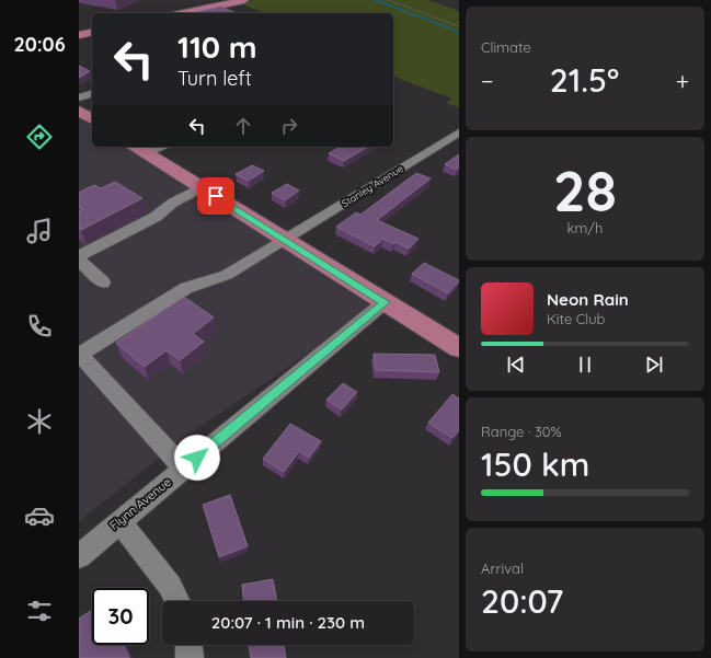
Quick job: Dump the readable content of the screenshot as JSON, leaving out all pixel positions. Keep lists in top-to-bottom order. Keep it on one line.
{"streets":{"street":["Stanley Avenue","Flynn Avenue"]},"crossings":[["Stanley Avenue","Flynn Avenue"]],"page":{"tabs":"20:06","tile":["Climate",["28","km/h"],["Range · 30%","150 km"],["Arrival","20:07"]],"turn":["110 m","Turn left"],"heat":["−","21.5°","+"],"song":["Neon Rain","Kite Club"],"limit":"30","trip":"20:07 · 1 min · 230 m"}}
